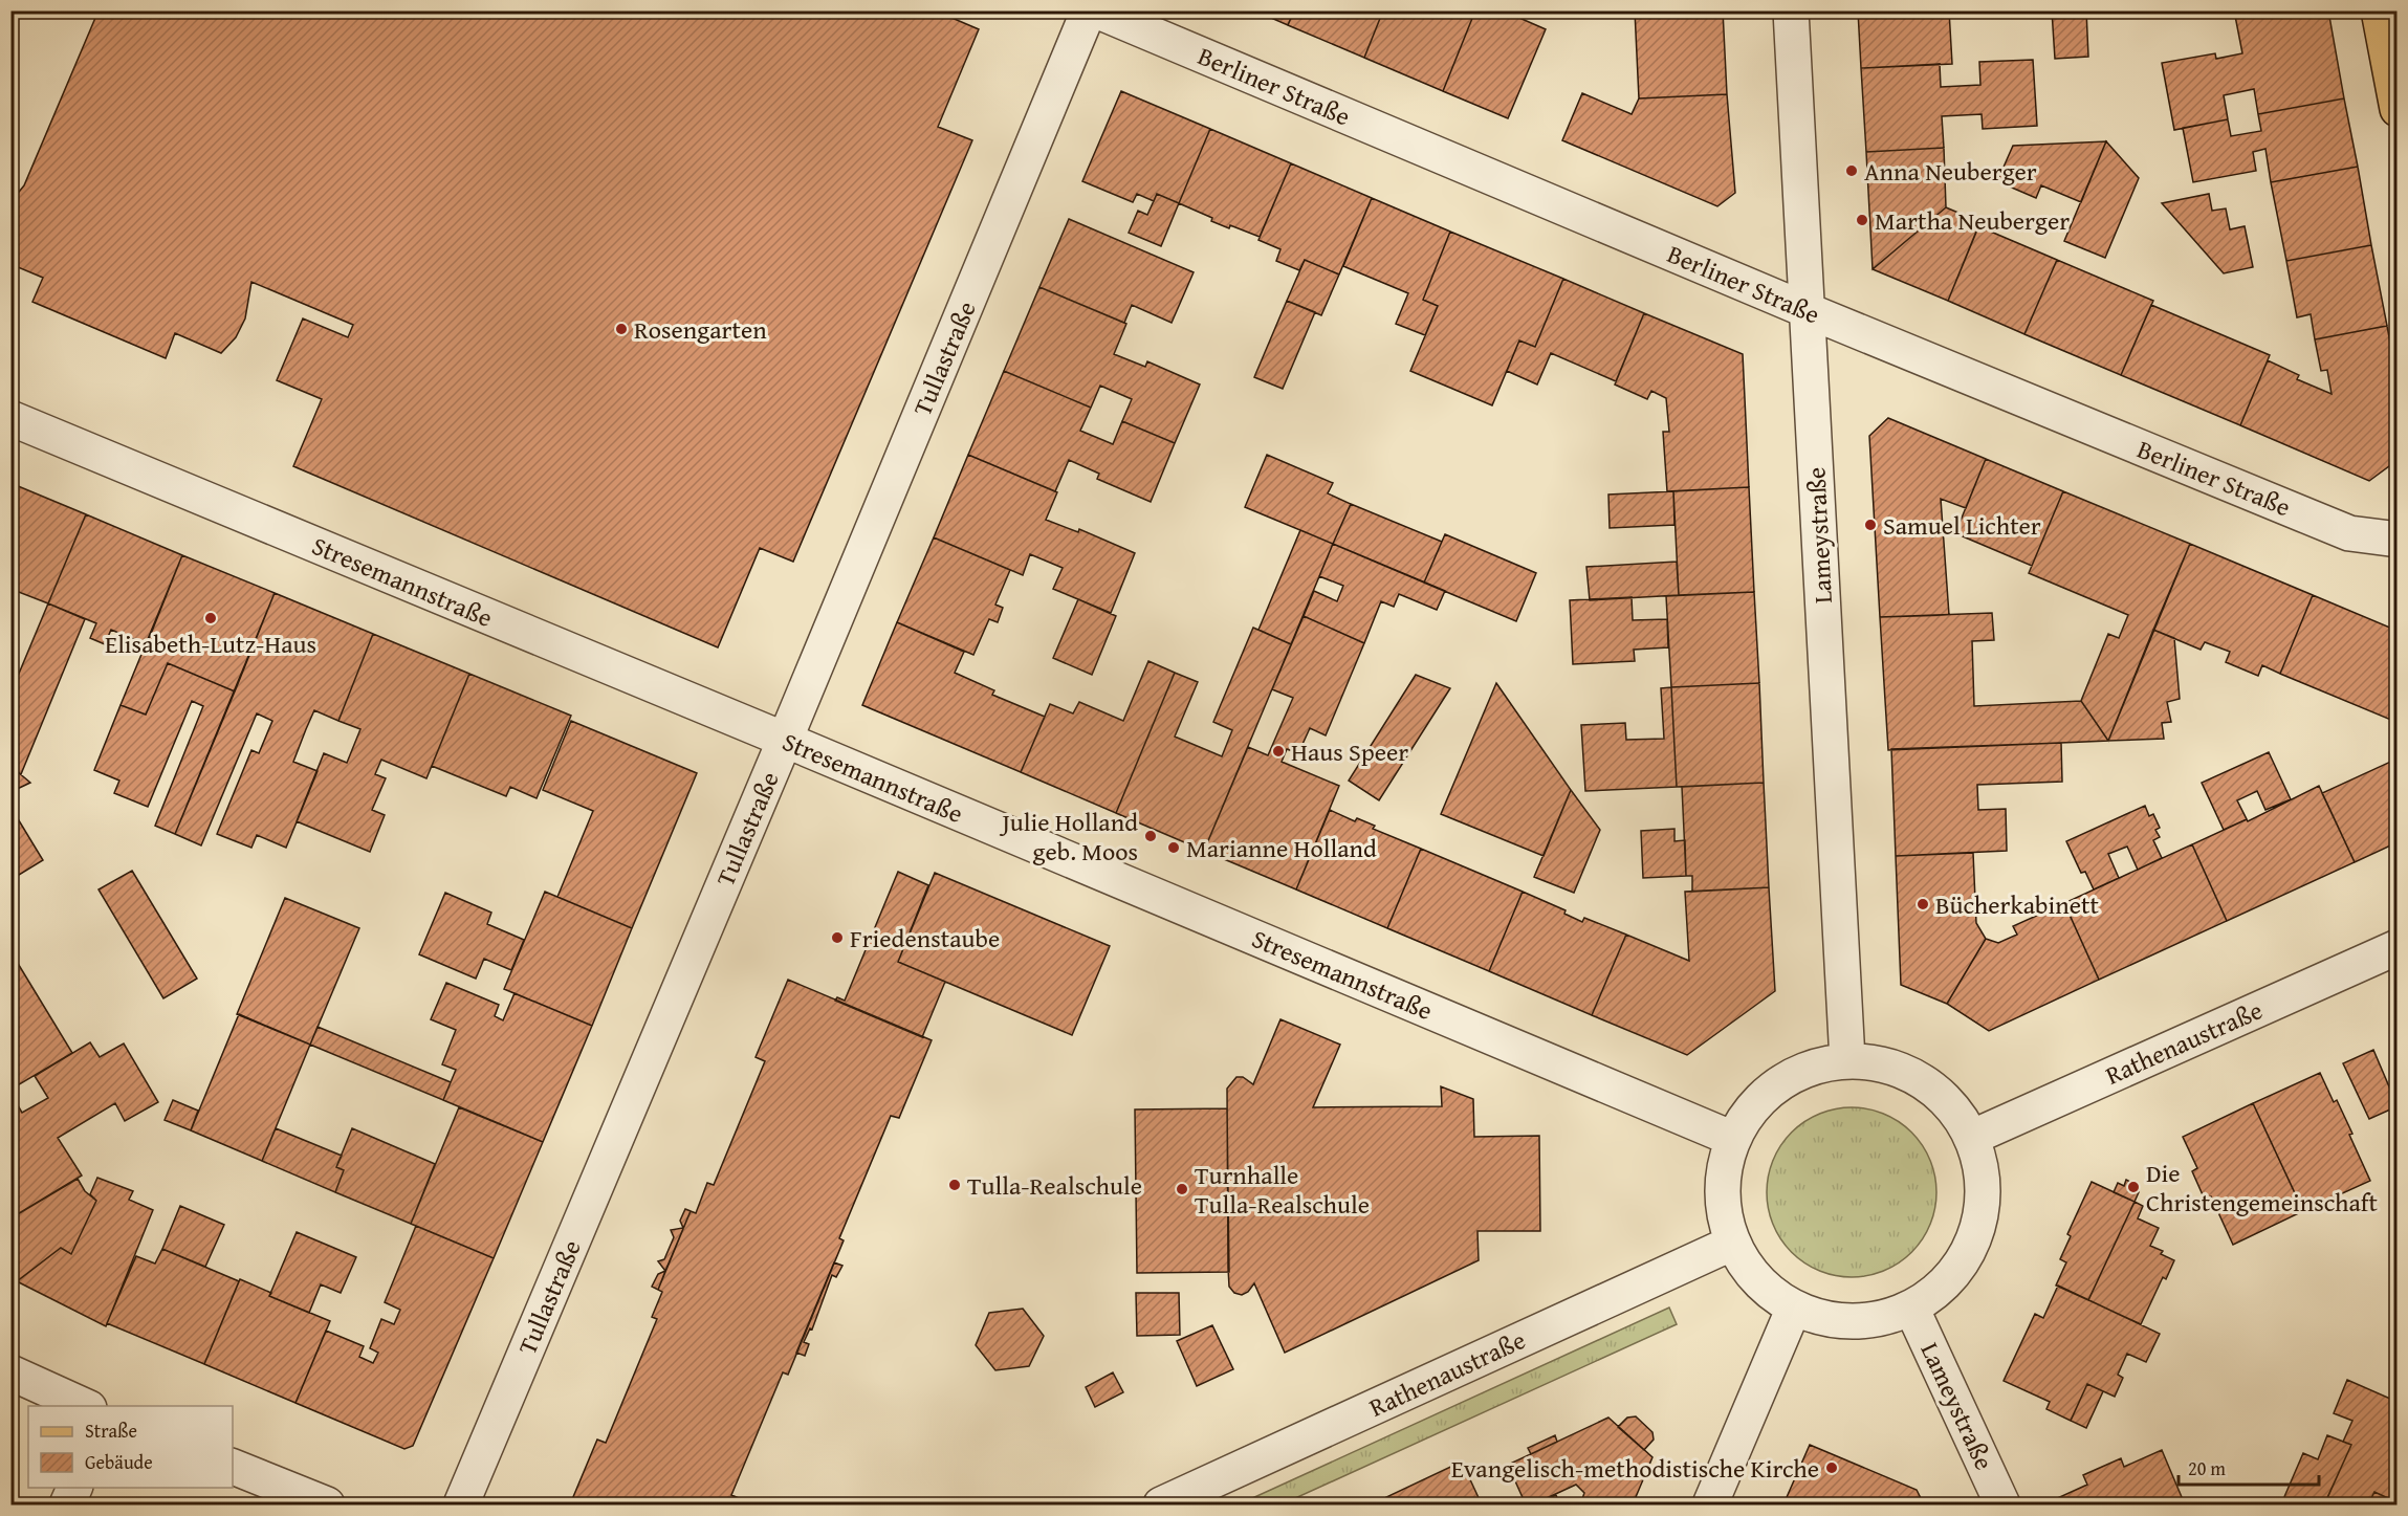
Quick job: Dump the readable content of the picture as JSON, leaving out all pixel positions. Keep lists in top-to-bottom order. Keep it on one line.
{"streets":{"street":["Berliner Straße","Tullastraße","Lameystraße","Stresemannstraße","Rathenaustraße"]},"crossings":[["Berliner Straße","Lameystraße"],["Tullastraße","Stresemannstraße"]],"places":["Anna Neuberger","Martha Neuberger","Rosengarten","Samuel Lichter","Elisabeth-Lutz-Haus","Haus Speer","Julie Holland geb. Moos","Marianne Holland","Bücherkabinett","Friedenstaube","Tulla-Realschule","Die Christengemeinschaft","Turnhalle Tulla-Realschule","Evangelisch-methodistische Kirche"],"legend":["Straße","Gebäude"],"scale_bar":"20 m"}
